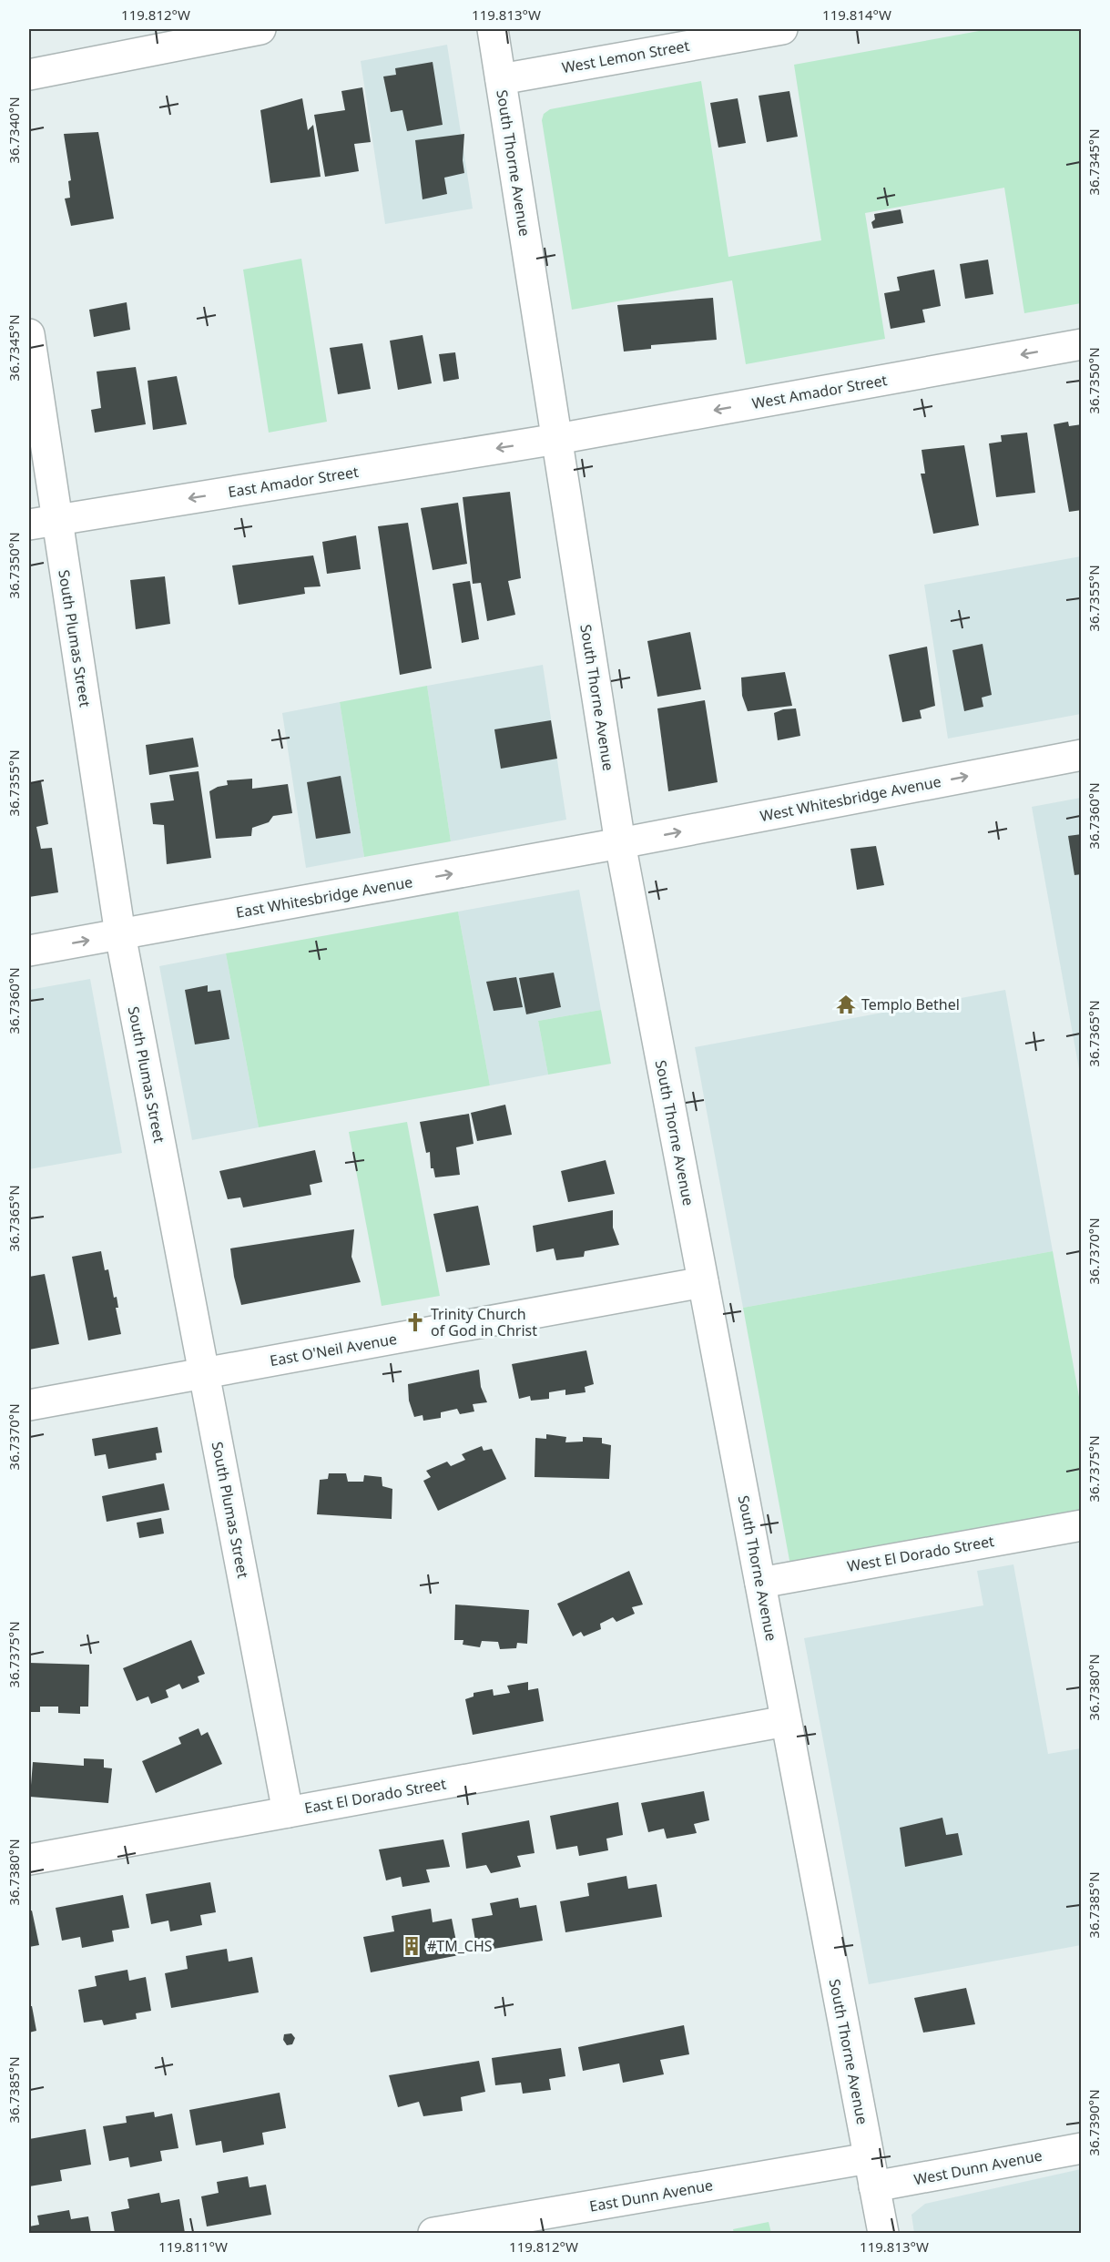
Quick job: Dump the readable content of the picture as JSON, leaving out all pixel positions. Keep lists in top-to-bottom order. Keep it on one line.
{"streets":{"street":["West Lemon Street","South Thorne Avenue","West Amador Street","East Amador Street","South Plumas Street","West Whitesbridge Avenue","East Whitesbridge Avenue","East O'Neil Avenue","West El Dorado Street","East El Dorado Street","West Dunn Avenue","East Dunn Avenue"]},"crossings":[["West Lemon Street","South Thorne Avenue"],["South Thorne Avenue","West Amador Street"],["South Thorne Avenue","East Amador Street"],["South Thorne Avenue","West Whitesbridge Avenue"],["South Thorne Avenue","East Whitesbridge Avenue"],["South Thorne Avenue","East O'Neil Avenue"],["South Thorne Avenue","West El Dorado Street"],["South Thorne Avenue","East El Dorado Street"],["South Thorne Avenue","West Dunn Avenue"],["South Thorne Avenue","East Dunn Avenue"],["West Amador Street","East Amador Street"],["East Amador Street","South Plumas Street"],["South Plumas Street","East Whitesbridge Avenue"],["South Plumas Street","East O'Neil Avenue"],["South Plumas Street","East El Dorado Street"],["West Whitesbridge Avenue","East Whitesbridge Avenue"]],"one_way":["West Amador Street","East Amador Street","West Whitesbridge Avenue","East Whitesbridge Avenue"],"places":{"temple":["Templo Bethel"],"church":["Trinity Church of God in Christ"],"building":["#TM_CHS"]},"coordinates":["119.812°W","119.813°W","119.814°W","36.7340°N","36.7345°N","36.7350°N","36.7355°N","36.7360°N","36.7365°N","36.7370°N","36.7375°N","36.7380°N","36.7385°N","36.7390°N","119.811°W"]}
